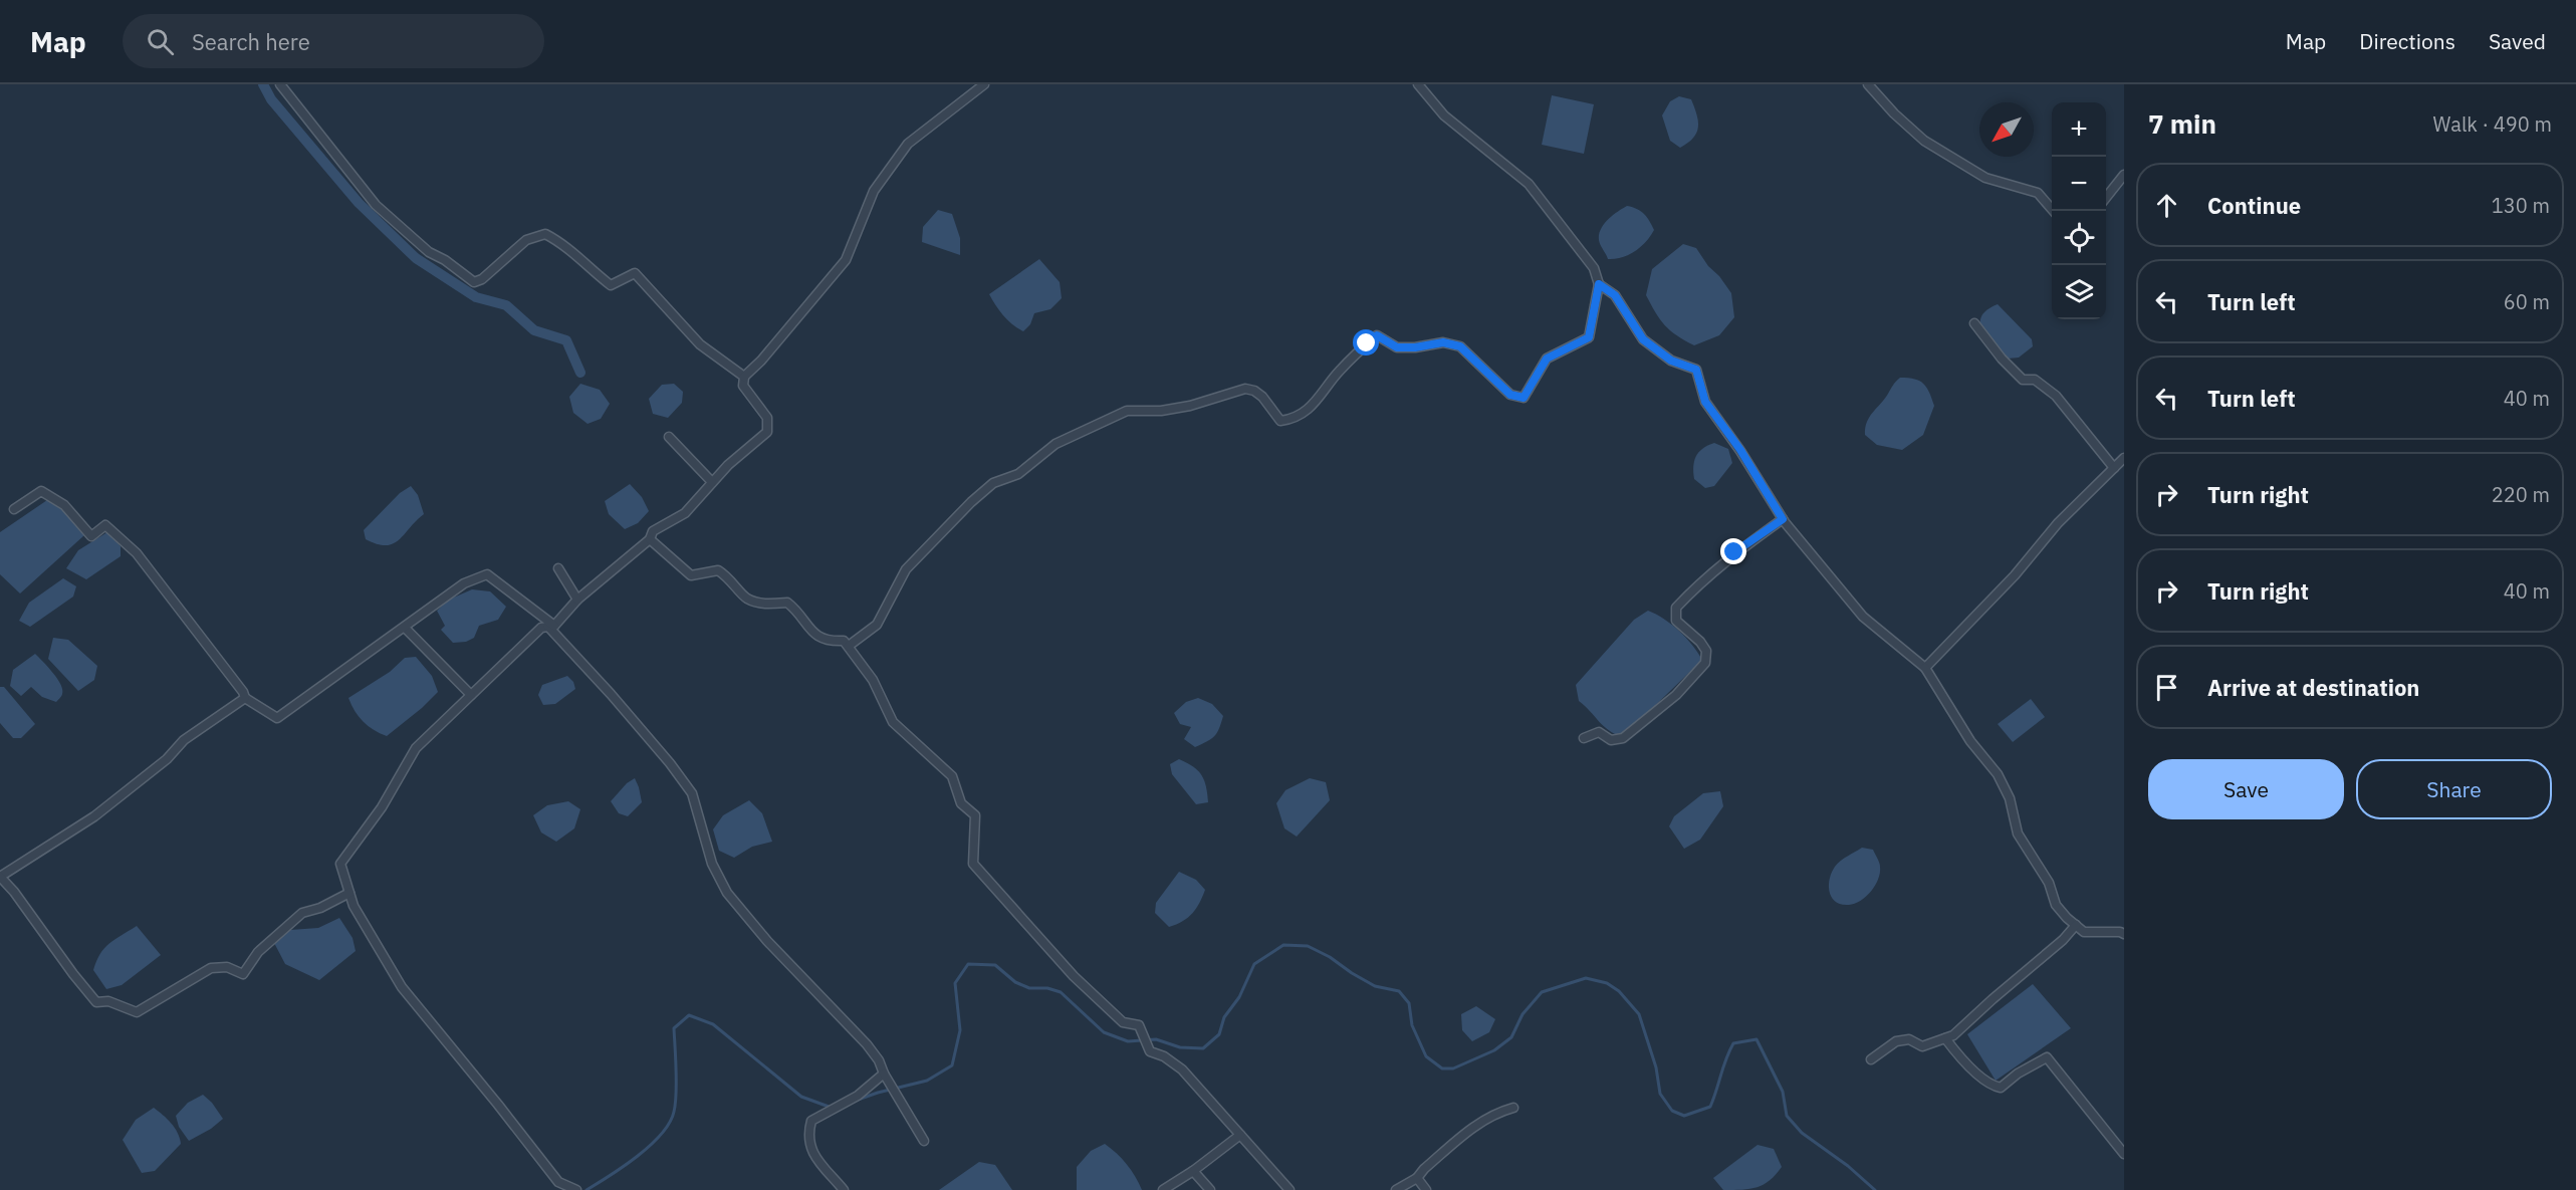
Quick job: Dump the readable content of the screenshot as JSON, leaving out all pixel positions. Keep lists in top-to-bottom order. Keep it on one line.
{"north":"bottom left","page":{"header":"Map","search":"Search here","nav":["Map","Directions","Saved"],"heading":["7 min","Walk · 490 m"],"map_buttons":["+","−"],"list":[["Continue","130 m"],["Turn left","60 m"],["Turn left","40 m"],["Turn right","220 m"],["Turn right","40 m"],"Arrive at destination"],"buttons":["Save","Share"]}}
